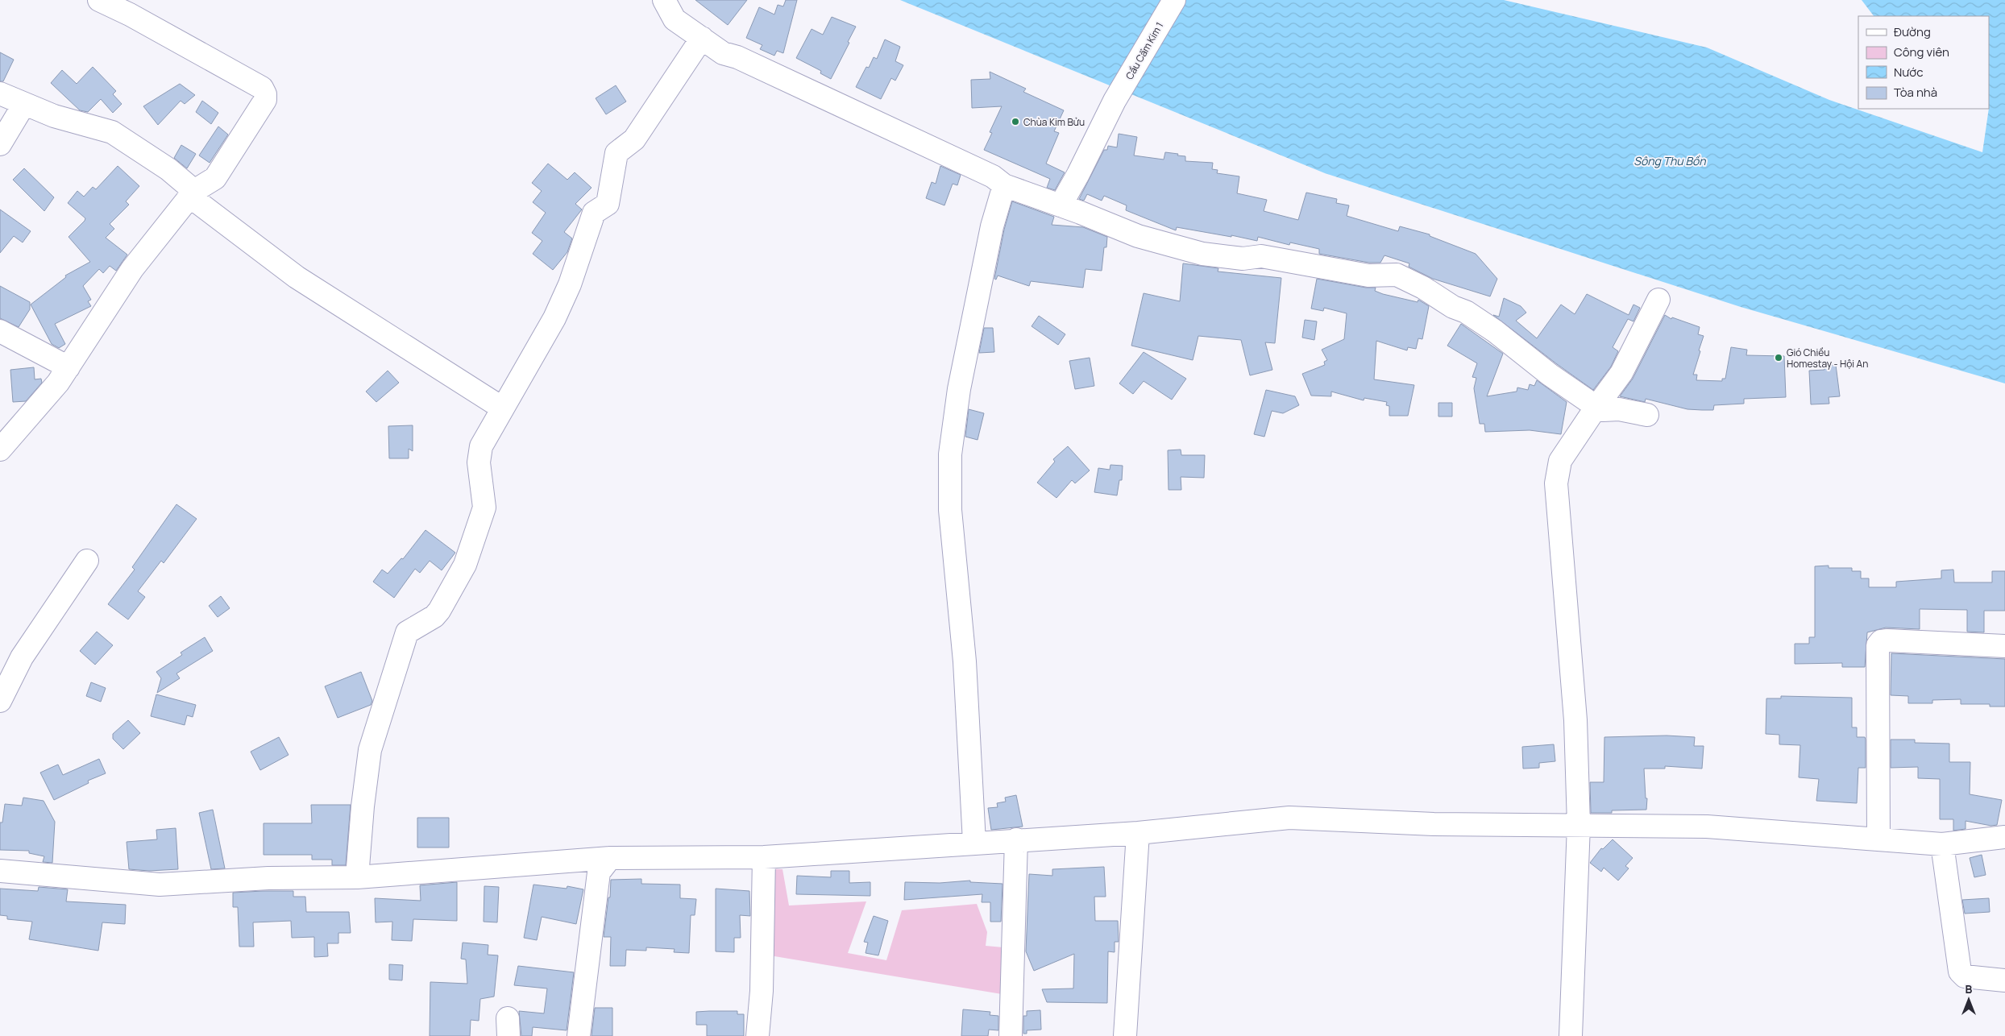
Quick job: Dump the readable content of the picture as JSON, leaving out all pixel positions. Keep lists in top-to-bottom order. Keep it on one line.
{"streets":{"street":["Cầu Cẩm Kim 1"]},"water":["Sông Thu Bồn"],"places":["Chùa Kim Bửu","Gió Chiều Homestay - Hội An"],"legend":["Đường","Công viên","Nước","Tòa nhà"],"north":"top"}
